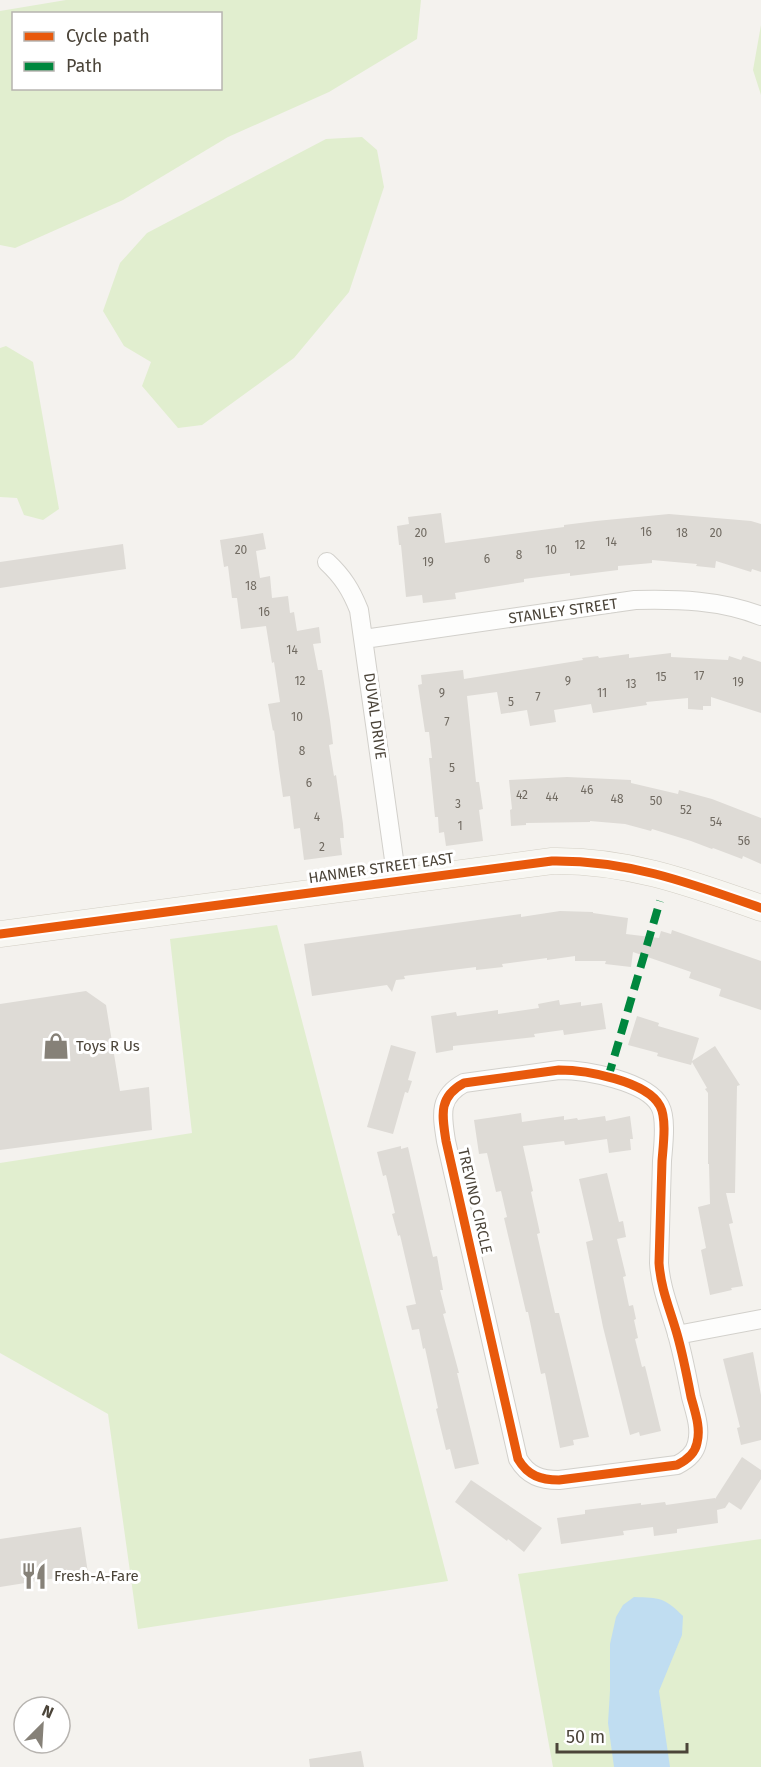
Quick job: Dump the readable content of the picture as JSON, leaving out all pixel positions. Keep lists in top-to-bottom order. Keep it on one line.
{"streets":{"street":["STANLEY STREET","DUVAL DRIVE","HANMER STREET EAST","TREVINO CIRCLE"]},"crossings":[["STANLEY STREET","DUVAL DRIVE"],["DUVAL DRIVE","HANMER STREET EAST"]],"places":{"shop":["Toys R Us"],"restaurant":["Fresh-A-Fare"]},"house_numbers":["16","20","18","20","14","12","20","10","8","6","19","18","16","14","17","15","12","9","19","13","9","11","7","5","10","7","8","5","6","46","42","44","48","50","3","52","4","54","1","56","2"],"legend":["Cycle path","Path"],"scale_bar":"50 m","north":"top right"}
